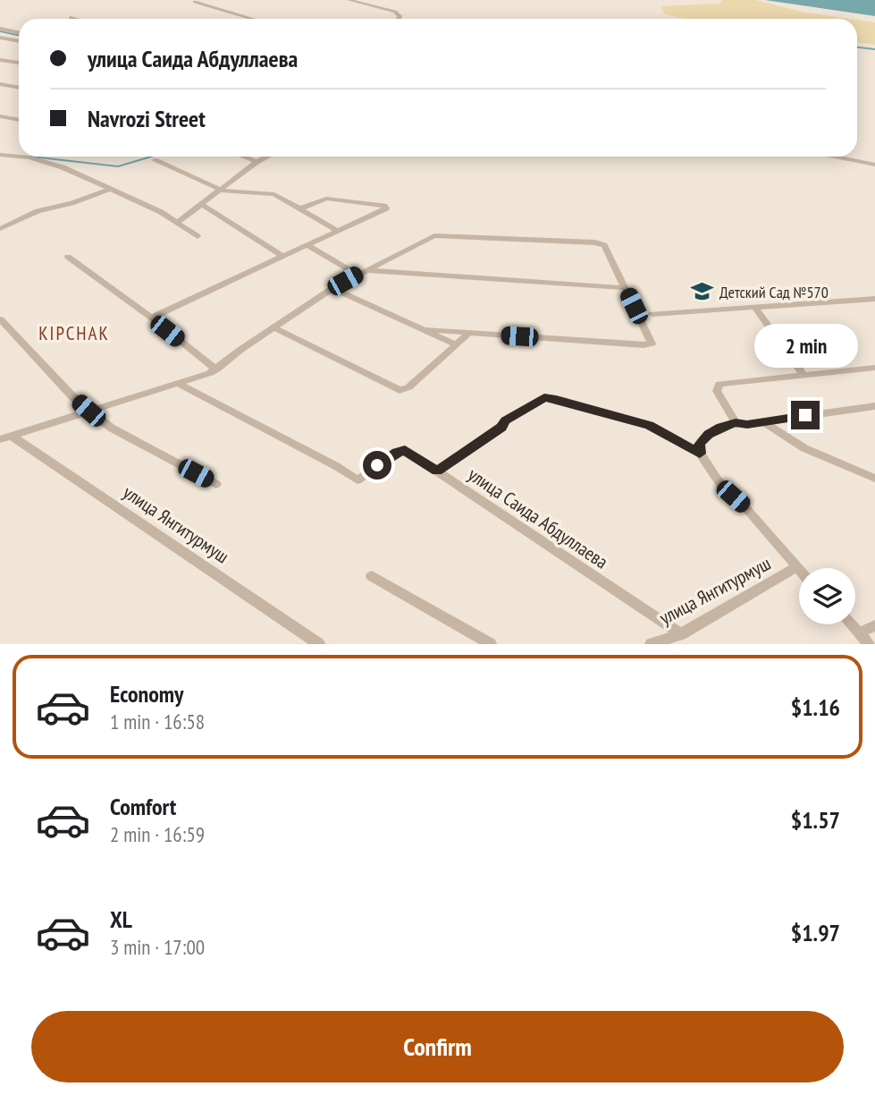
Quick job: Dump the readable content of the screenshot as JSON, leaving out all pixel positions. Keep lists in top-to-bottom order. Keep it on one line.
{"streets":{"street":["улица Саида Абдуллаева","улица Янгитурмуш"]},"crossings":[["улица Саида Абдуллаева","улица Янгитурмуш"]],"districts":["KIPCHAK"],"places":{"school or university":["Детский Сад №570"]},"page":{"banner":["улица Саида Абдуллаева","Navrozi Street"],"bubble":"2 min","list":[{"name":"Economy","note":"1 min · 16:58","value":"$1.16"},{"name":"Comfort","note":"2 min · 16:59","value":"$1.57"},{"name":"XL","note":"3 min · 17:00","value":"$1.97"}],"buttons":"Confirm"}}
